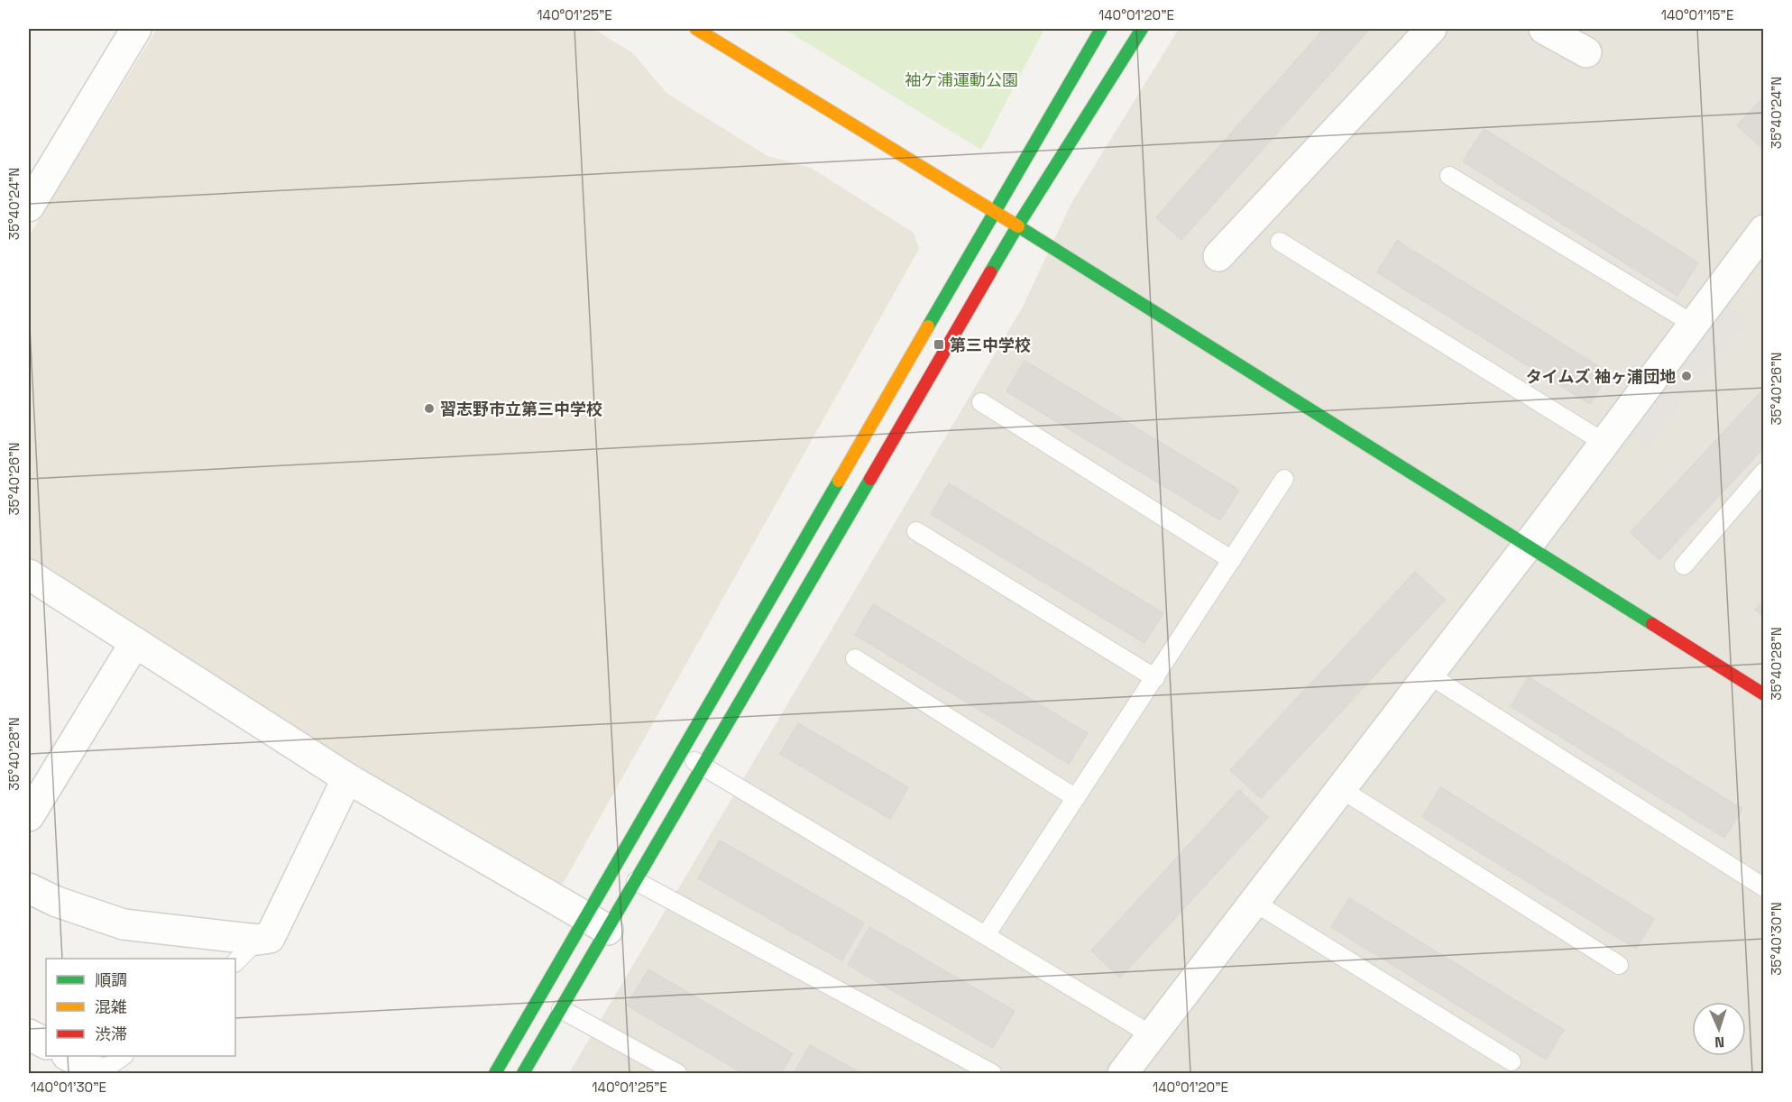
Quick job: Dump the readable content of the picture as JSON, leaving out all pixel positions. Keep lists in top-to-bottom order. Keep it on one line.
{"parks":["袖ケ浦運動公園"],"places":{"transit":["第三中学校"],"other":["タイムズ 袖ヶ浦団地","習志野市立第三中学校"]},"legend":["順調","混雑","渋滞"],"north":"bottom","coordinates":["140°01'25\"E","140°01'20\"E","140°01'15\"E","35°40'24\"N","35°40'26\"N","35°40'28\"N","35°40'30\"N","140°01'30\"E"]}
